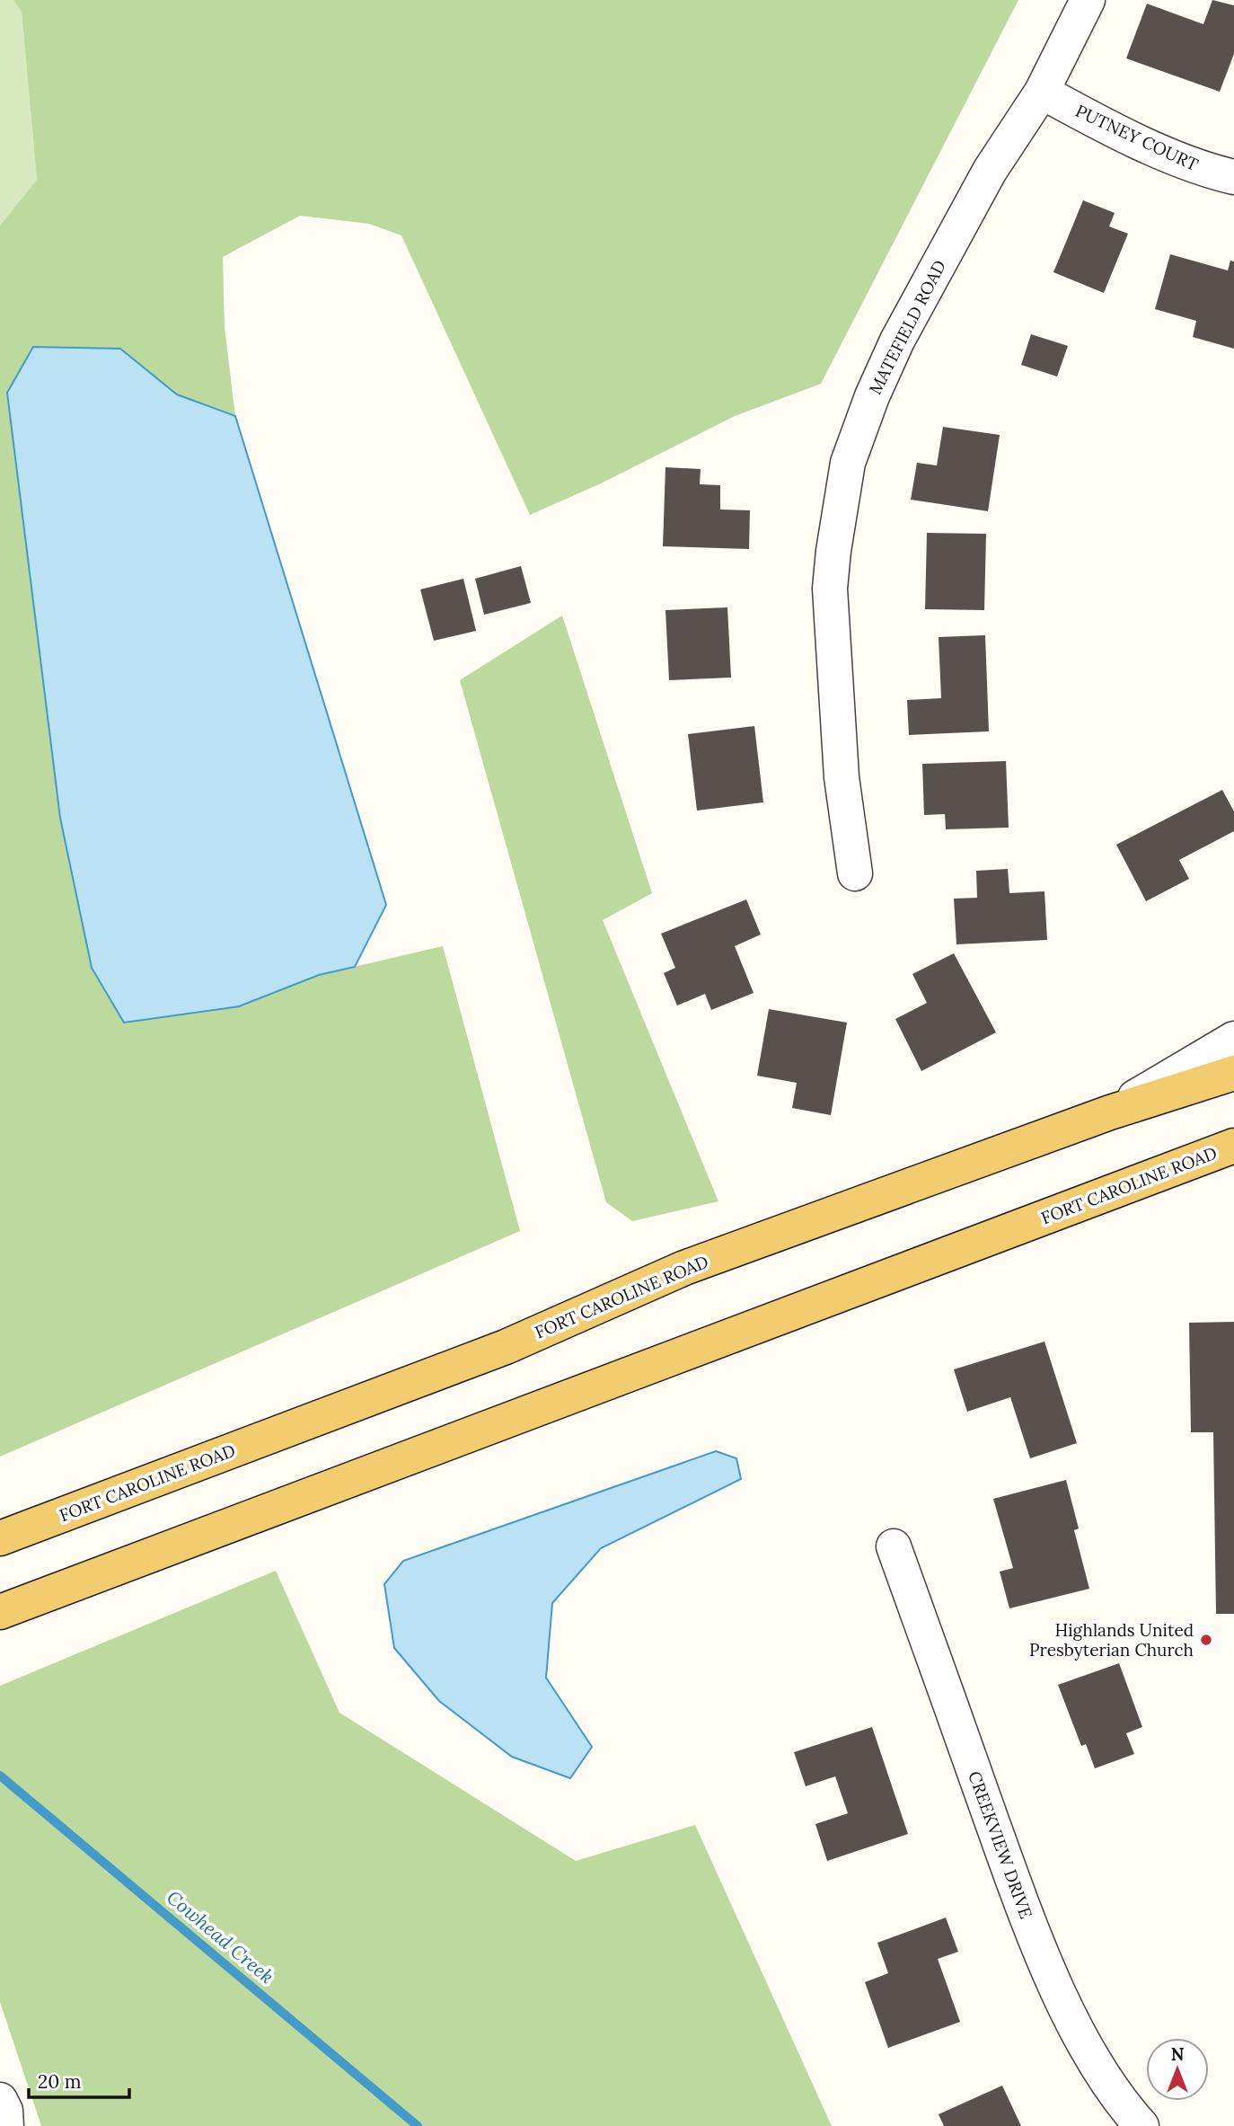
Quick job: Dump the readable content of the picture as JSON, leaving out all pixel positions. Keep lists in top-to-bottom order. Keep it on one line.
{"streets":{"main road":["FORT CAROLINE ROAD"],"street":["PUTNEY COURT","MATEFIELD ROAD","CREEKVIEW DRIVE"]},"crossings":[["PUTNEY COURT","MATEFIELD ROAD"]],"water":["Cowhead Creek"],"places":["Highlands United Presbyterian Church"],"scale_bar":"20 m","north":"top"}
